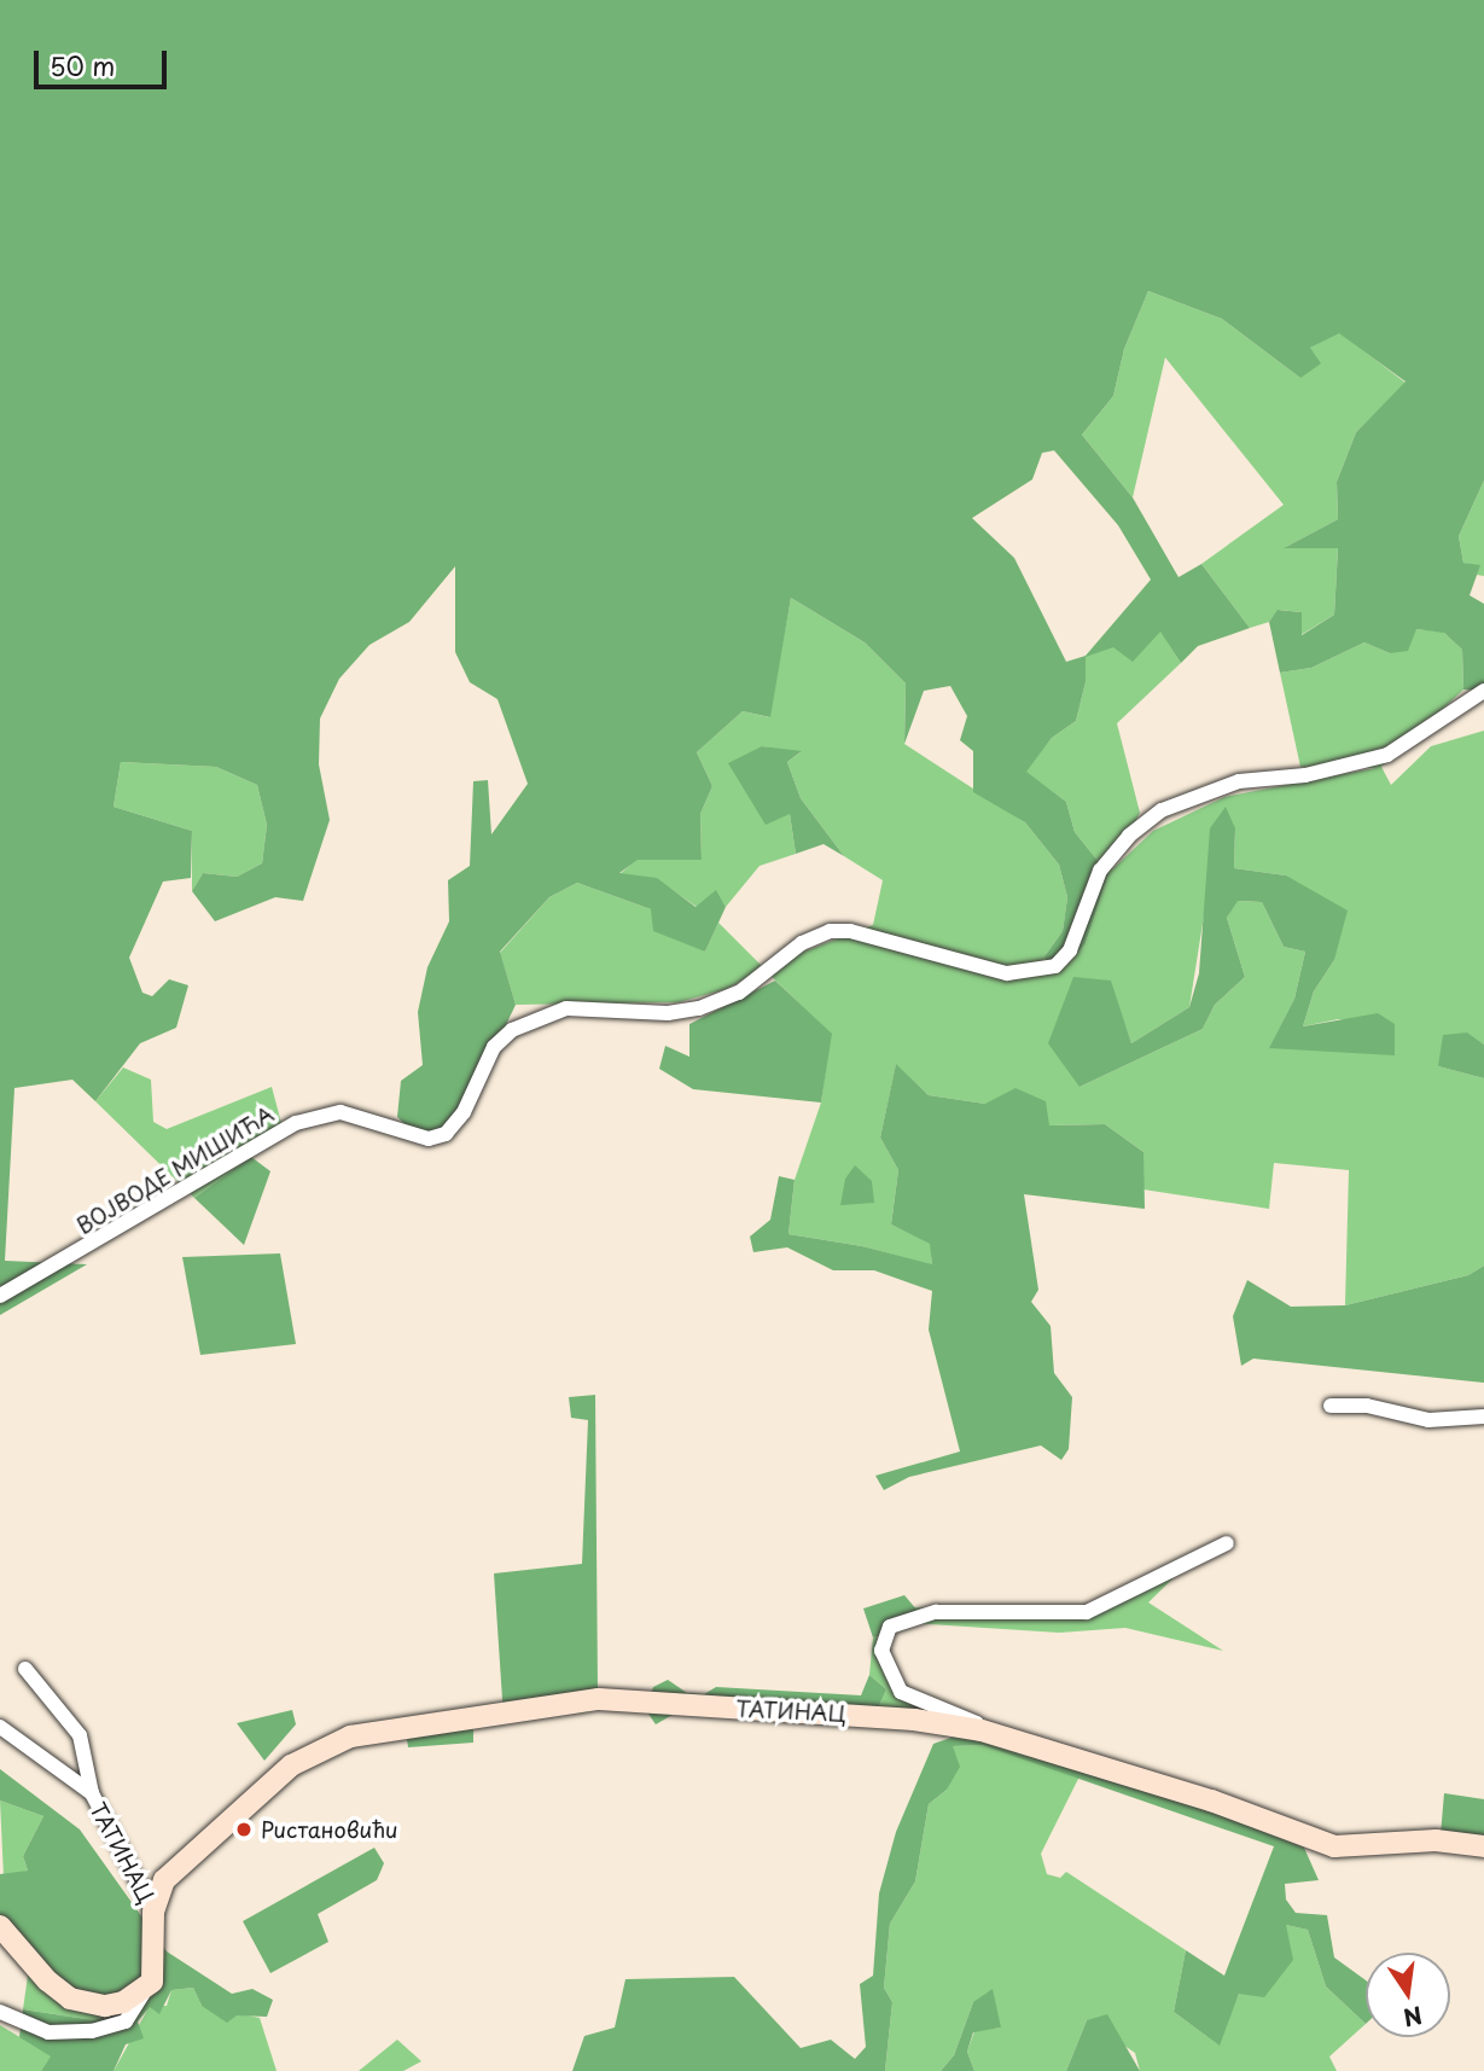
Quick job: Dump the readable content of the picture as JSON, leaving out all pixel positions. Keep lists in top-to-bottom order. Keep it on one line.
{"streets":{"street":["ВОЈВОДЕ МИШИЋА","ТАТИНАЦ"]},"places":["Ристановићи"],"scale_bar":"50 m","north":"bottom"}
